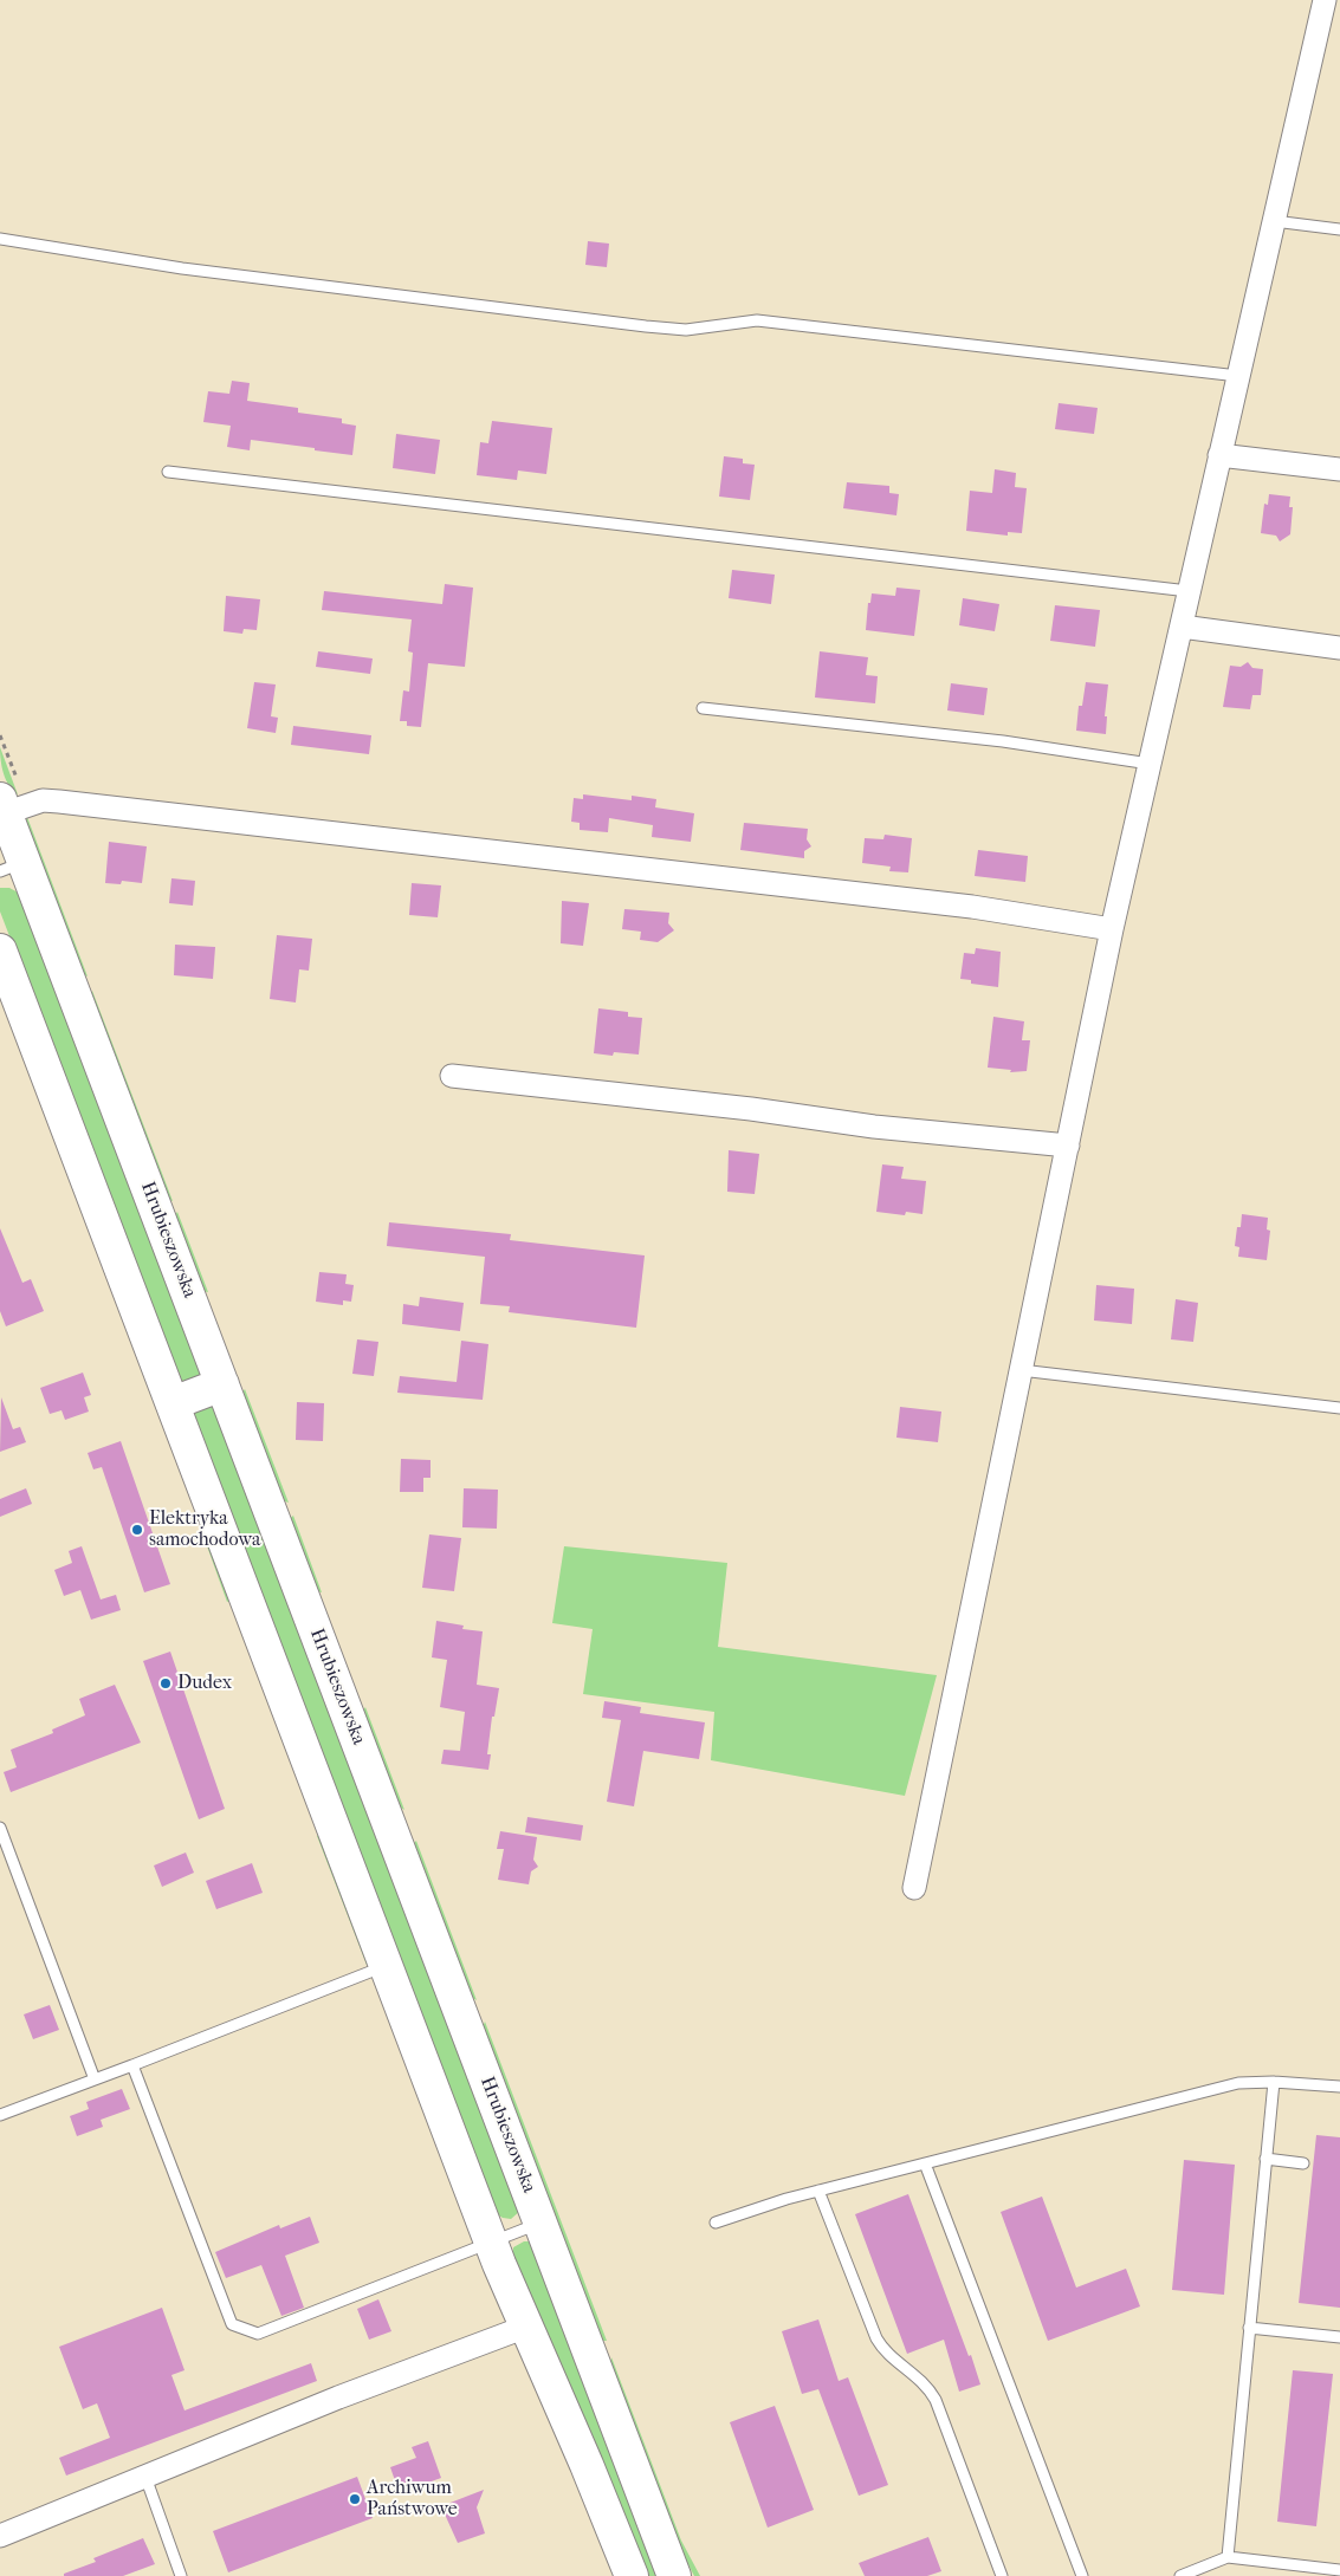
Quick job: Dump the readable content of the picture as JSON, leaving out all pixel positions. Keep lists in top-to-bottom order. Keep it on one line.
{"streets":{"main road":["Hrubieszowska"]},"places":["Elektryka samochodowa","Dudex","Archiwum Państwowe"]}
